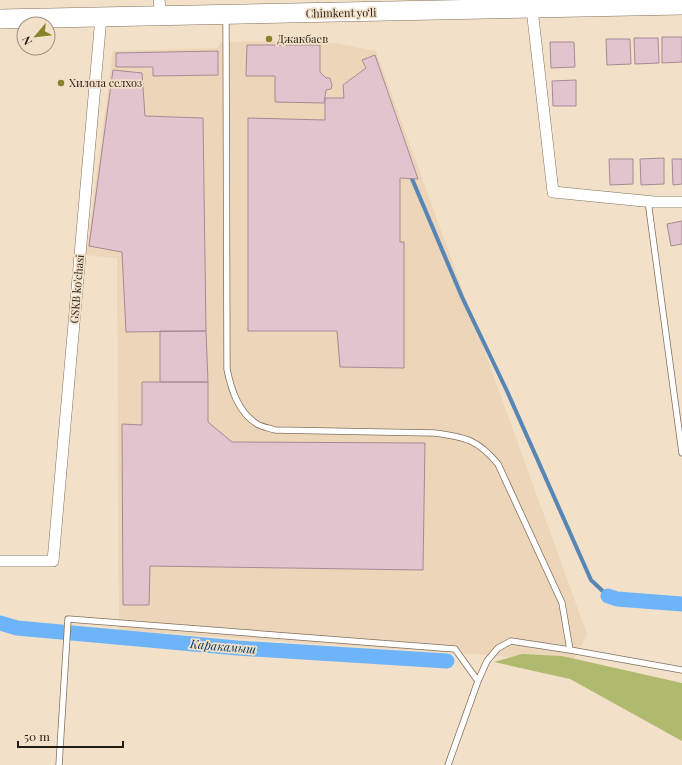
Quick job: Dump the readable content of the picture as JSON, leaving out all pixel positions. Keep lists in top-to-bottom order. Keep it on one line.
{"streets":{"highway":["Chimkent yo‘li"],"street":["GSKB ko'chasi"]},"crossings":[["Chimkent yo‘li","GSKB ko'chasi"]],"water":["Каракамыш"],"places":["Джакбаев","Хилола селхоз"],"scale_bar":"50 m","north":"bottom left"}
